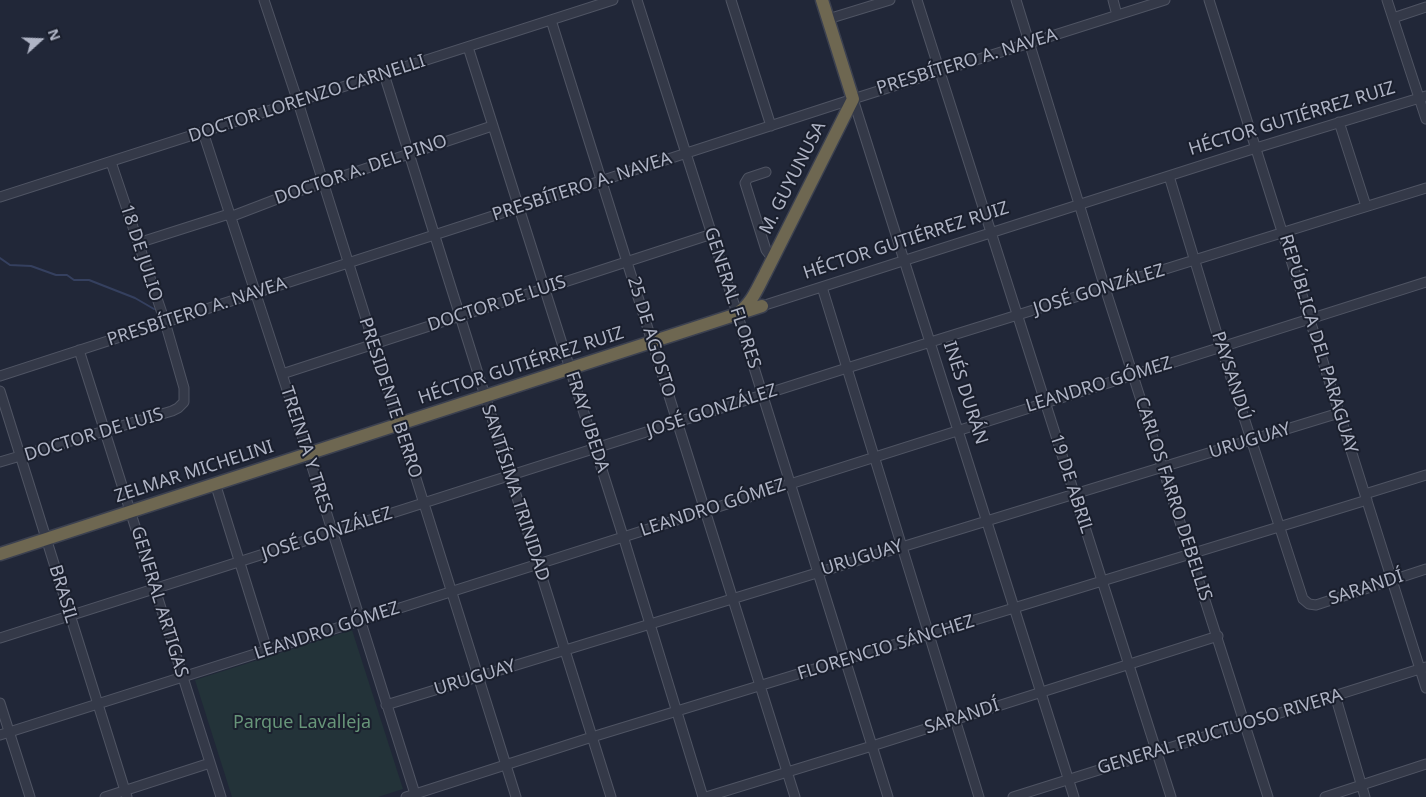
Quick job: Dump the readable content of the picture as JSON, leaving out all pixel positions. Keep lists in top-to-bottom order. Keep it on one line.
{"streets":{"highway":["HÉCTOR GUTIÉRREZ RUIZ","M. GUYUNUSA","INÉS DURÁN","ZELMAR MICHELINI"],"street":["PRESBÍTERO A. NAVEA","DOCTOR LORENZO CARNELLI","DOCTOR A. DEL PINO","18 DE JULIO","JOSÉ GONZÁLEZ","GENERAL FLORES","DOCTOR DE LUIS","25 DE AGOSTO","REPÚBLICA DEL PARAGUAY","PAYSANDÚ","LEANDRO GÓMEZ","PRESIDENTE BERRO","FRAY UBEDA","URUGUAY","TREINTA Y TRES","19 DE ABRIL","SANTÍSIMA TRINIDAD","CARLOS FARRO DEBELLIS","SARANDÍ","BRASIL","GENERAL ARTIGAS","FLORENCIO SÁNCHEZ","GENERAL FRUCTUOSO RIVERA"]},"crossings":[["PRESBÍTERO A. NAVEA","M. GUYUNUSA"],["PRESBÍTERO A. NAVEA","18 DE JULIO"],["PRESBÍTERO A. NAVEA","GENERAL FLORES"],["PRESBÍTERO A. NAVEA","25 DE AGOSTO"],["PRESBÍTERO A. NAVEA","INÉS DURÁN"],["PRESBÍTERO A. NAVEA","PRESIDENTE BERRO"],["PRESBÍTERO A. NAVEA","FRAY UBEDA"],["PRESBÍTERO A. NAVEA","TREINTA Y TRES"],["PRESBÍTERO A. NAVEA","19 DE ABRIL"],["PRESBÍTERO A. NAVEA","SANTÍSIMA TRINIDAD"],["PRESBÍTERO A. NAVEA","CARLOS FARRO DEBELLIS"],["PRESBÍTERO A. NAVEA","GENERAL ARTIGAS"],["DOCTOR LORENZO CARNELLI","18 DE JULIO"],["DOCTOR LORENZO CARNELLI","25 DE AGOSTO"],["DOCTOR LORENZO CARNELLI","PRESIDENTE BERRO"],["DOCTOR LORENZO CARNELLI","FRAY UBEDA"],["DOCTOR LORENZO CARNELLI","TREINTA Y TRES"],["DOCTOR LORENZO CARNELLI","SANTÍSIMA TRINIDAD"],["HÉCTOR GUTIÉRREZ RUIZ","M. GUYUNUSA"],["HÉCTOR GUTIÉRREZ RUIZ","GENERAL FLORES"],["HÉCTOR GUTIÉRREZ RUIZ","25 DE AGOSTO"],["HÉCTOR GUTIÉRREZ RUIZ","REPÚBLICA DEL PARAGUAY"],["HÉCTOR GUTIÉRREZ RUIZ","PAYSANDÚ"],["HÉCTOR GUTIÉRREZ RUIZ","INÉS DURÁN"],["HÉCTOR GUTIÉRREZ RUIZ","PRESIDENTE BERRO"],["HÉCTOR GUTIÉRREZ RUIZ","FRAY UBEDA"],["HÉCTOR GUTIÉRREZ RUIZ","ZELMAR MICHELINI"],["HÉCTOR GUTIÉRREZ RUIZ","19 DE ABRIL"],["HÉCTOR GUTIÉRREZ RUIZ","SANTÍSIMA TRINIDAD"],["HÉCTOR GUTIÉRREZ RUIZ","CARLOS FARRO DEBELLIS"],["DOCTOR A. DEL PINO","18 DE JULIO"],["DOCTOR A. DEL PINO","PRESIDENTE BERRO"],["DOCTOR A. DEL PINO","FRAY UBEDA"],["DOCTOR A. DEL PINO","TREINTA Y TRES"],["DOCTOR A. DEL PINO","SANTÍSIMA TRINIDAD"],["M. GUYUNUSA","GENERAL FLORES"],["M. GUYUNUSA","INÉS DURÁN"],["18 DE JULIO","DOCTOR DE LUIS"],["JOSÉ GONZÁLEZ","GENERAL FLORES"],["JOSÉ GONZÁLEZ","25 DE AGOSTO"],["JOSÉ GONZÁLEZ","REPÚBLICA DEL PARAGUAY"],["JOSÉ GONZÁLEZ","PAYSANDÚ"],["JOSÉ GONZÁLEZ","INÉS DURÁN"],["JOSÉ GONZÁLEZ","PRESIDENTE BERRO"],["JOSÉ GONZÁLEZ","FRAY UBEDA"],["JOSÉ GONZÁLEZ","TREINTA Y TRES"],["JOSÉ GONZÁLEZ","19 DE ABRIL"],["JOSÉ GONZÁLEZ","SANTÍSIMA TRINIDAD"],["JOSÉ GONZÁLEZ","CARLOS FARRO DEBELLIS"],["JOSÉ GONZÁLEZ","BRASIL"],["JOSÉ GONZÁLEZ","GENERAL ARTIGAS"],["GENERAL FLORES","DOCTOR DE LUIS"],["GENERAL FLORES","LEANDRO GÓMEZ"],["GENERAL FLORES","URUGUAY"],["GENERAL FLORES","SARANDÍ"],["GENERAL FLORES","FLORENCIO SÁNCHEZ"],["DOCTOR DE LUIS","25 DE AGOSTO"],["DOCTOR DE LUIS","PRESIDENTE BERRO"],["DOCTOR DE LUIS","FRAY UBEDA"],["DOCTOR DE LUIS","TREINTA Y TRES"],["DOCTOR DE LUIS","SANTÍSIMA TRINIDAD"],["DOCTOR DE LUIS","BRASIL"],["DOCTOR DE LUIS","GENERAL ARTIGAS"],["25 DE AGOSTO","LEANDRO GÓMEZ"],["25 DE AGOSTO","URUGUAY"],["25 DE AGOSTO","SARANDÍ"],["25 DE AGOSTO","FLORENCIO SÁNCHEZ"],["REPÚBLICA DEL PARAGUAY","LEANDRO GÓMEZ"],["REPÚBLICA DEL PARAGUAY","URUGUAY"],["REPÚBLICA DEL PARAGUAY","SARANDÍ"],["REPÚBLICA DEL PARAGUAY","FLORENCIO SÁNCHEZ"],["REPÚBLICA DEL PARAGUAY","GENERAL FRUCTUOSO RIVERA"],["PAYSANDÚ","LEANDRO GÓMEZ"],["PAYSANDÚ","URUGUAY"],["PAYSANDÚ","SARANDÍ"],["PAYSANDÚ","FLORENCIO SÁNCHEZ"],["LEANDRO GÓMEZ","INÉS DURÁN"],["LEANDRO GÓMEZ","PRESIDENTE BERRO"],["LEANDRO GÓMEZ","FRAY UBEDA"],["LEANDRO GÓMEZ","TREINTA Y TRES"],["LEANDRO GÓMEZ","19 DE ABRIL"],["LEANDRO GÓMEZ","SANTÍSIMA TRINIDAD"],["LEANDRO GÓMEZ","CARLOS FARRO DEBELLIS"],["LEANDRO GÓMEZ","BRASIL"],["LEANDRO GÓMEZ","GENERAL ARTIGAS"],["INÉS DURÁN","URUGUAY"],["INÉS DURÁN","SARANDÍ"],["INÉS DURÁN","FLORENCIO SÁNCHEZ"],["INÉS DURÁN","GENERAL FRUCTUOSO RIVERA"],["PRESIDENTE BERRO","URUGUAY"],["PRESIDENTE BERRO","ZELMAR MICHELINI"],["PRESIDENTE BERRO","FLORENCIO SÁNCHEZ"],["FRAY UBEDA","URUGUAY"],["FRAY UBEDA","SARANDÍ"],["FRAY UBEDA","FLORENCIO SÁNCHEZ"],["URUGUAY","TREINTA Y TRES"],["URUGUAY","19 DE ABRIL"],["URUGUAY","SANTÍSIMA TRINIDAD"],["URUGUAY","CARLOS FARRO DEBELLIS"],["TREINTA Y TRES","ZELMAR MICHELINI"],["TREINTA Y TRES","FLORENCIO SÁNCHEZ"],["ZELMAR MICHELINI","BRASIL"],["ZELMAR MICHELINI","GENERAL ARTIGAS"],["19 DE ABRIL","SARANDÍ"],["19 DE ABRIL","FLORENCIO SÁNCHEZ"],["19 DE ABRIL","GENERAL FRUCTUOSO RIVERA"],["SANTÍSIMA TRINIDAD","FLORENCIO SÁNCHEZ"],["CARLOS FARRO DEBELLIS","SARANDÍ"],["CARLOS FARRO DEBELLIS","FLORENCIO SÁNCHEZ"],["CARLOS FARRO DEBELLIS","GENERAL FRUCTUOSO RIVERA"]],"parks":["Parque Lavalleja"],"north":"right"}
